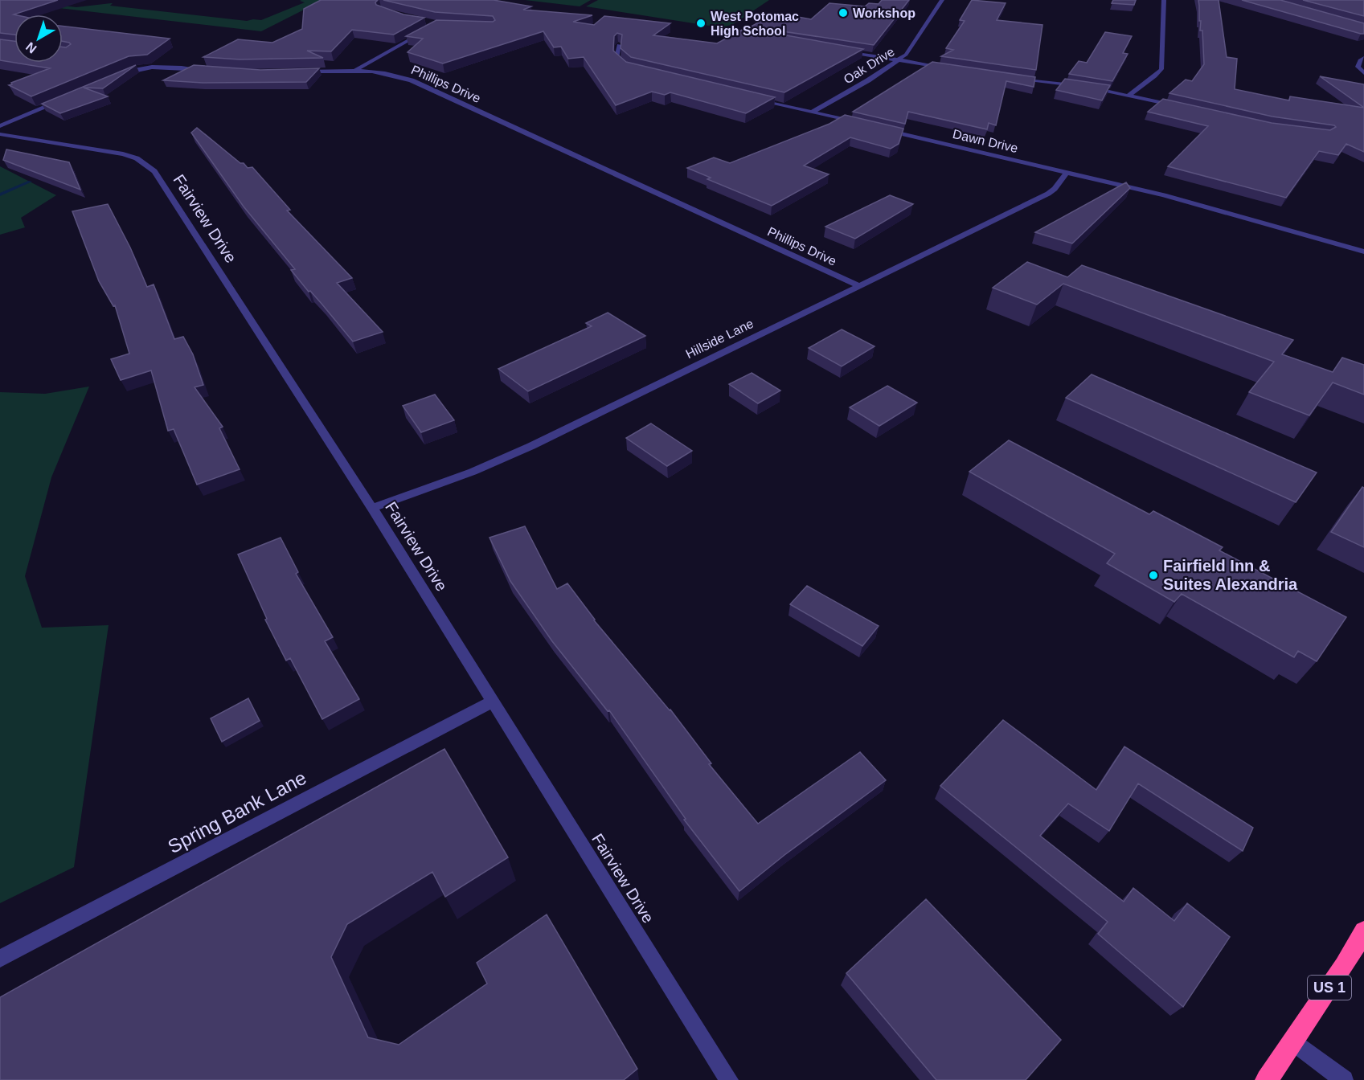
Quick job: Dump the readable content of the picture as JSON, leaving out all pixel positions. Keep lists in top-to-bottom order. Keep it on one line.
{"streets":{"highway":["US 1"],"street":["Oak Drive","Phillips Drive","Dawn Drive","Fairview Drive","Hillside Lane","Spring Bank Lane"]},"crossings":[["Phillips Drive","Hillside Lane"],["Dawn Drive","Hillside Lane"],["Fairview Drive","Hillside Lane"],["Fairview Drive","Spring Bank Lane"]],"places":["Workshop","West Potomac High School","Fairfield Inn & Suites Alexandria"],"north":"bottom left"}
